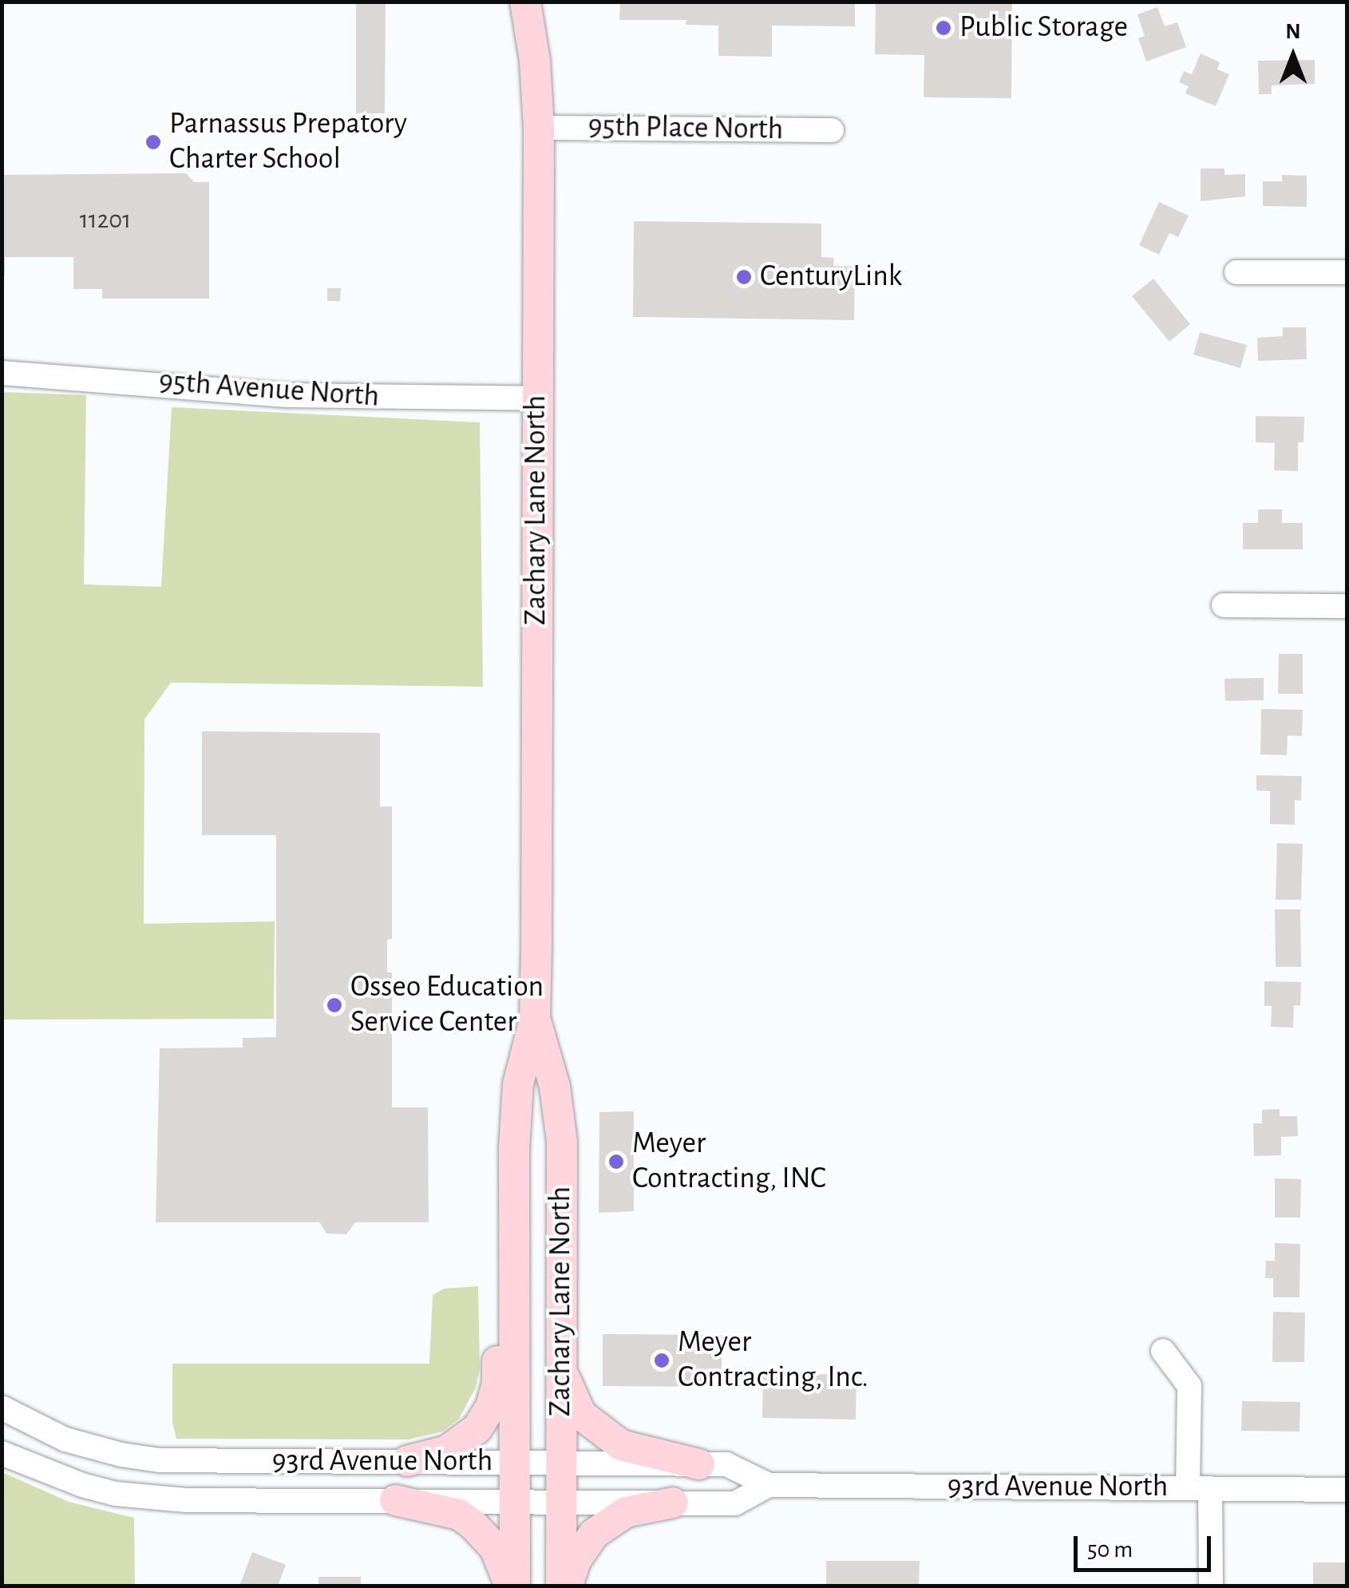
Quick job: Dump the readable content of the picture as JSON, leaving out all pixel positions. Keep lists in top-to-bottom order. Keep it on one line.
{"streets":{"main road":["Zachary Lane North"],"street":["95th Place North","95th Avenue North","93rd Avenue North"]},"crossings":[["95th Place North","Zachary Lane North"],["95th Avenue North","Zachary Lane North"],["Zachary Lane North","93rd Avenue North"]],"places":["Public Storage","Parnassus Prepatory Charter School","CenturyLink","Osseo Education Service Center","Meyer Contracting, INC","Meyer Contracting, Inc."],"house_numbers":["11201"],"scale_bar":"50 m","north":"top"}
